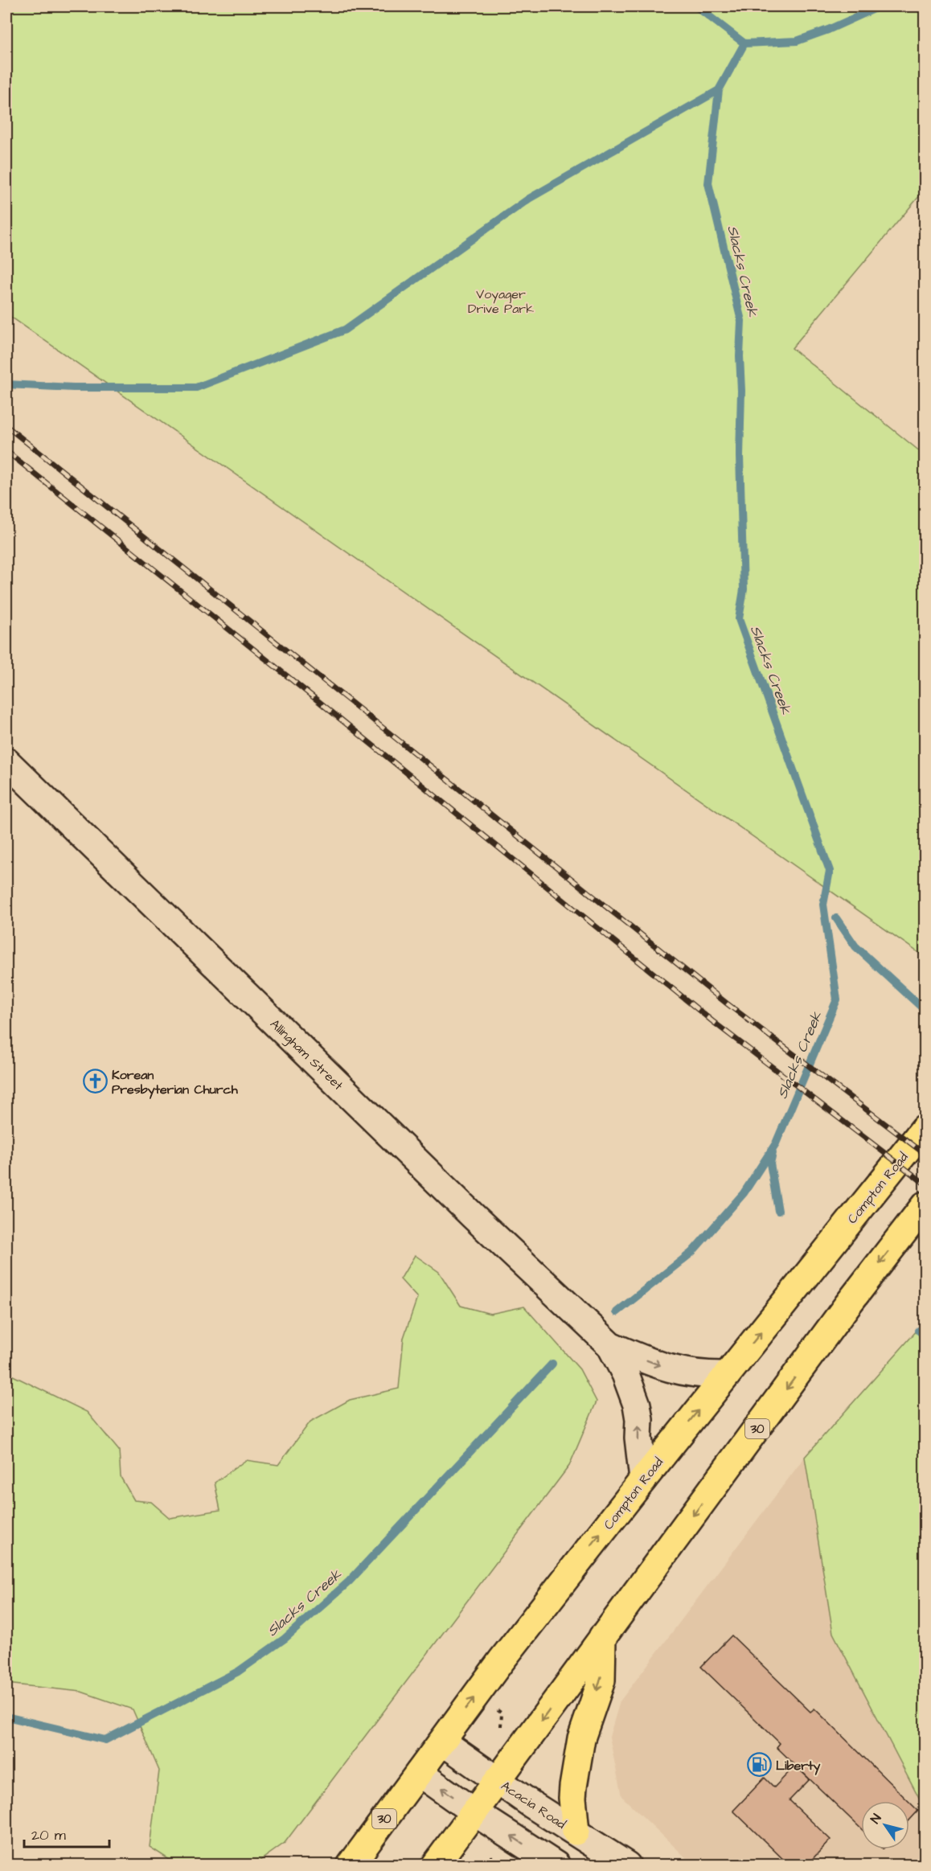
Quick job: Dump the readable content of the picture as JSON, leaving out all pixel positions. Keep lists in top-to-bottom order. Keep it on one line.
{"streets":{"main road":["Compton Road","30"],"street":["Allingham Street","Acacia Road"]},"crossings":[["Allingham Street","Compton Road"],["Compton Road","Acacia Road"],["30","Acacia Road"]],"water":["Slacks Creek"],"parks":["Voyager Drive Park"],"places":{"church":["Korean Presbyterian Church"],"fuel station":["Liberty"]},"scale_bar":"20 m","north":"top left"}
